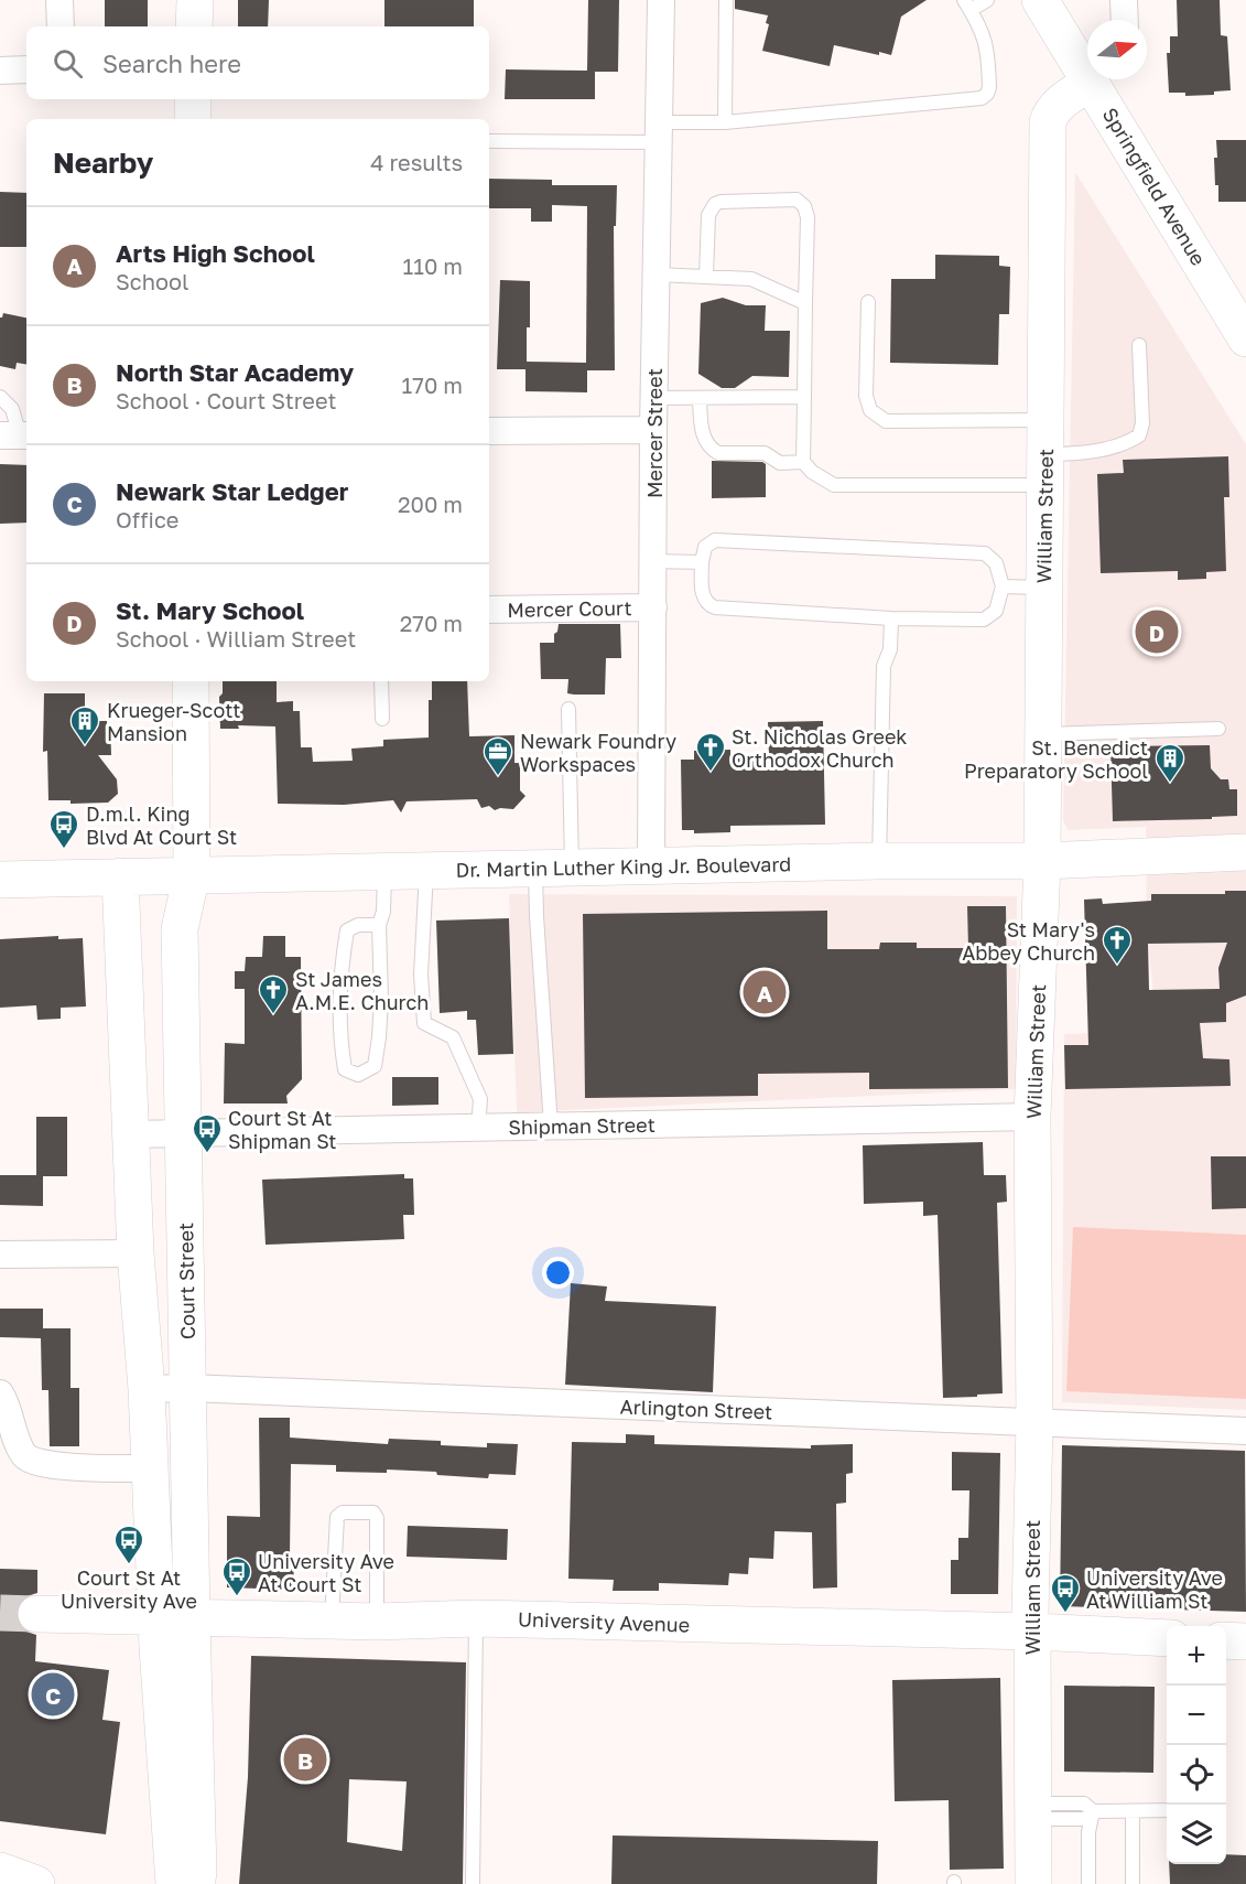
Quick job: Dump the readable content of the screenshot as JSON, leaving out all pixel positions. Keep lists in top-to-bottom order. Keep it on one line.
{"streets":{"street":["Springfield Avenue","Mercer Street","William Street","Mercer Court","Dr. Martin Luther King Jr. Boulevard","Shipman Street","Court Street","Arlington Street","University Avenue"]},"crossings":[["Springfield Avenue","William Street"],["Mercer Street","Mercer Court"],["Mercer Street","Dr. Martin Luther King Jr. Boulevard"],["William Street","Dr. Martin Luther King Jr. Boulevard"],["William Street","Shipman Street"],["William Street","Arlington Street"],["William Street","University Avenue"],["Dr. Martin Luther King Jr. Boulevard","Court Street"],["Shipman Street","Court Street"],["Court Street","Arlington Street"],["Court Street","University Avenue"]],"places":{"building":["Krueger-Scott Mansion","St. Benedict Preparatory School"],"church":["St. Nicholas Greek Orthodox Church","St Mary's Abbey Church","St James A.M.E. Church"],"office":["Newark Foundry Workspaces"],"bus stop":["D.m.l. King Blvd At Court St","Court St At Shipman St","Court St At University Ave","University Ave At Court St","University Ave At William St"]},"north":"right","page":{"search":"Search here","heading":["Nearby","4 results"],"list":[{"mark":"A","name":"Arts High School","note":"School","value":"110 m"},{"mark":"B","name":"North Star Academy","note":"School · Court Street","value":"170 m"},{"mark":"C","name":"Newark Star Ledger","note":"Office","value":"200 m"},{"mark":"D","name":"St. Mary School","note":"School · William Street","value":"270 m"}],"pins":["D","A","C","B"],"map_buttons":["+","−"]}}
